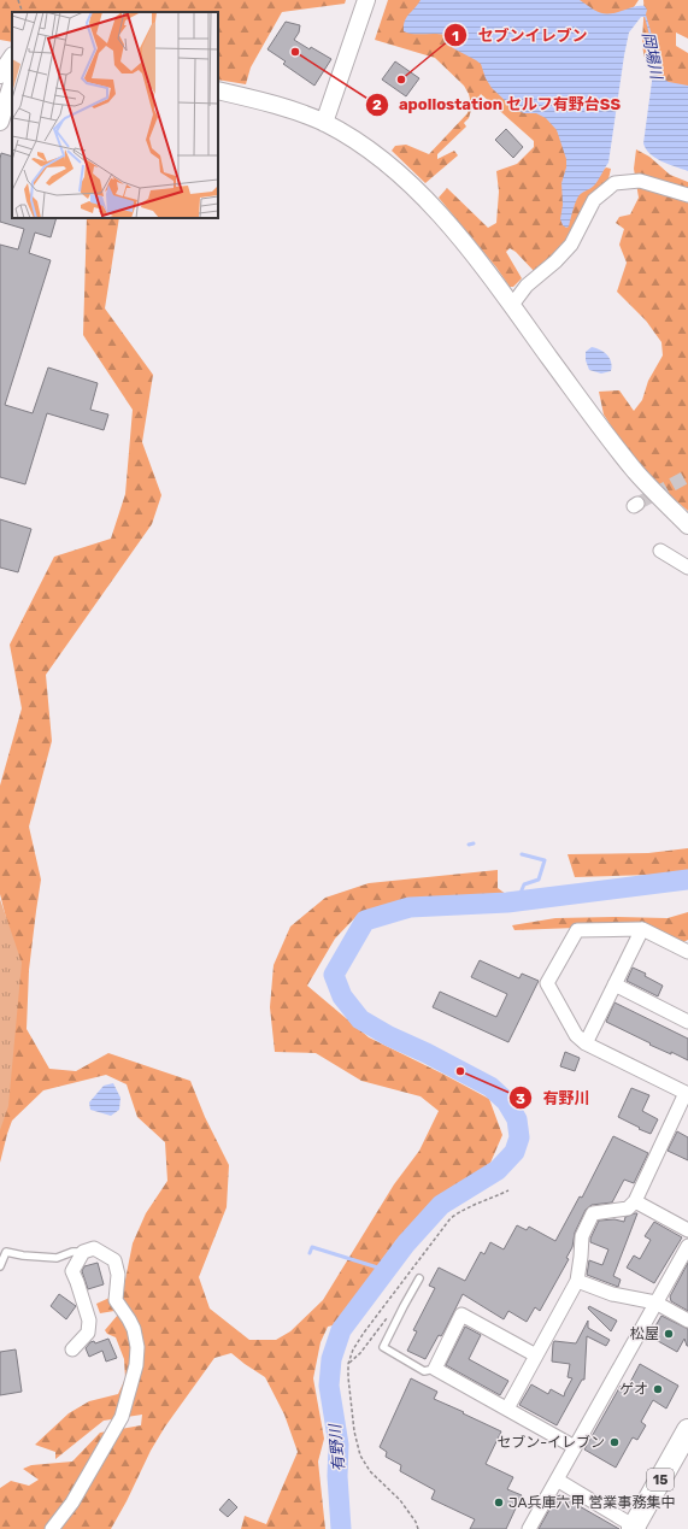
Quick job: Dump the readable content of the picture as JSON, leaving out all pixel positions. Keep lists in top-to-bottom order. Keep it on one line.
{"streets":{"main road":["15"]},"water":["岡場川","有野川"],"places":["apollostation セルフ有野台SS","セブンイレブン","有野川","松屋","ゲオ","セブン-イレブン","JA兵庫六甲 営業事務集中"]}
